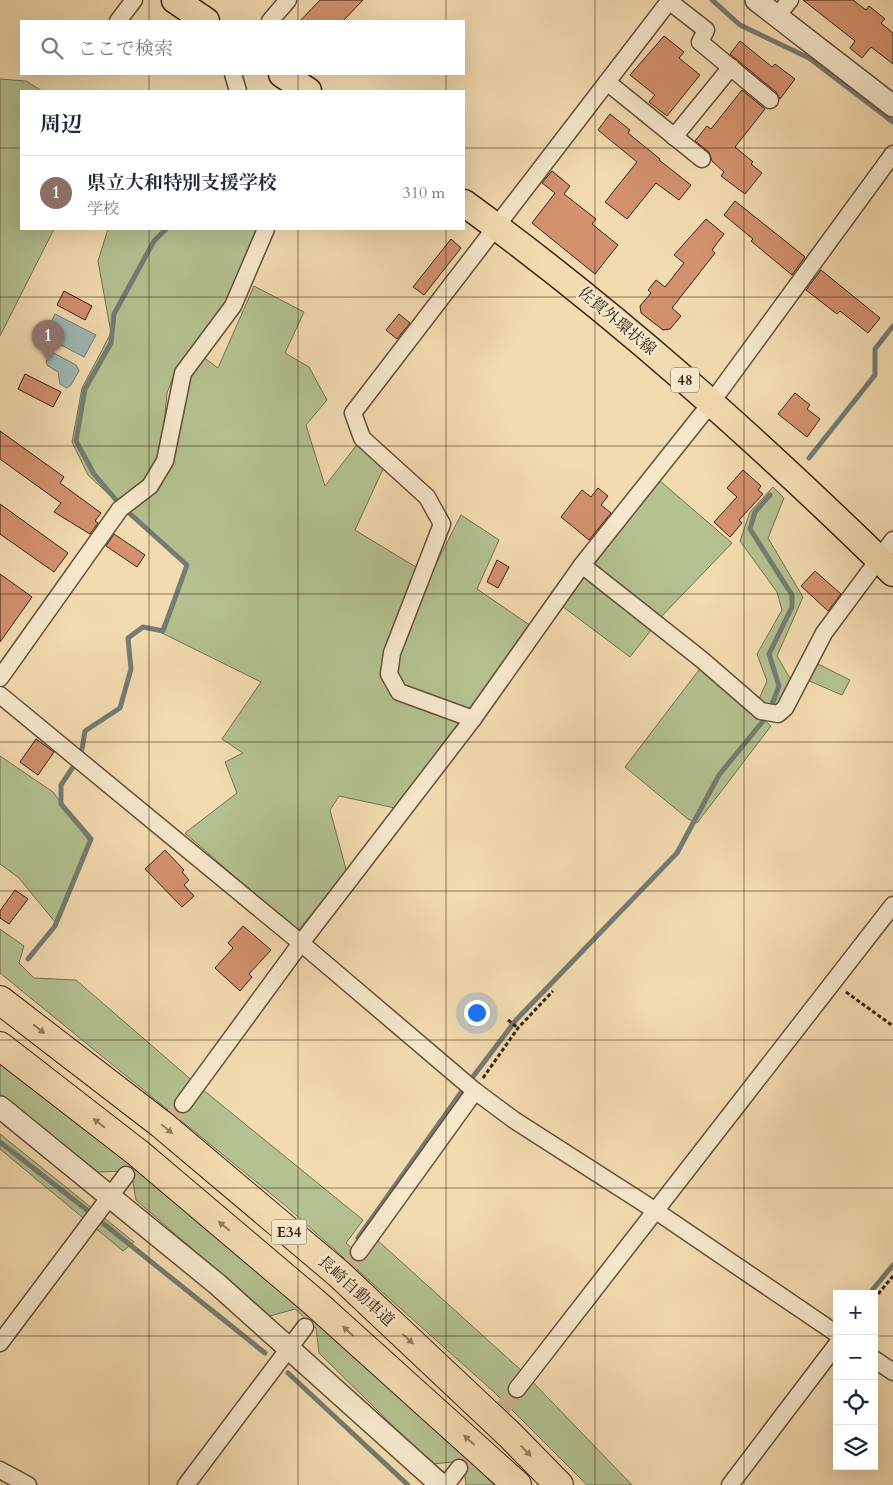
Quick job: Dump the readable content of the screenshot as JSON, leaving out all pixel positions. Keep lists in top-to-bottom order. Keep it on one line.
{"streets":{"highway":["E34","長崎自動車道"],"main road":["佐賀外環状線","48"]},"page":{"search":"ここで検索","heading":"周辺","list":[{"mark":"1","name":"県立大和特別支援学校","note":"学校","value":"310 m"}],"pins":"1","map_buttons":["+","−"]}}
